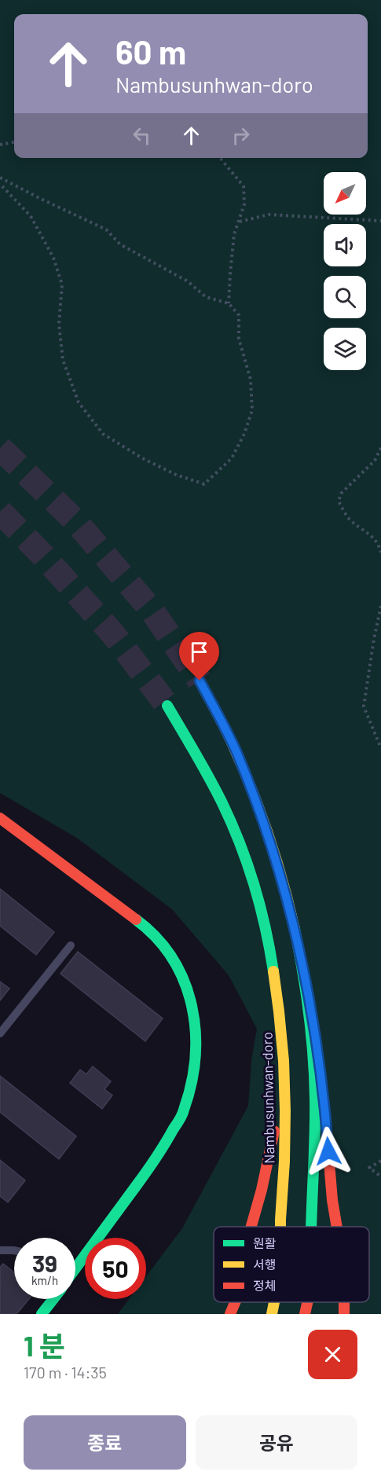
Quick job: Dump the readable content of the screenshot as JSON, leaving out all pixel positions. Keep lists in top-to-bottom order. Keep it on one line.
{"streets":{"main road":["Nambusunhwan-doro"]},"legend":["원활","서행","정체"],"north":"bottom left","page":{"turn":["60 m","Nambusunhwan-doro"],"speed":"39 km/h","limit":"50","heading":["1 분","170 m · 14:35"],"buttons":["종료","공유"]}}
